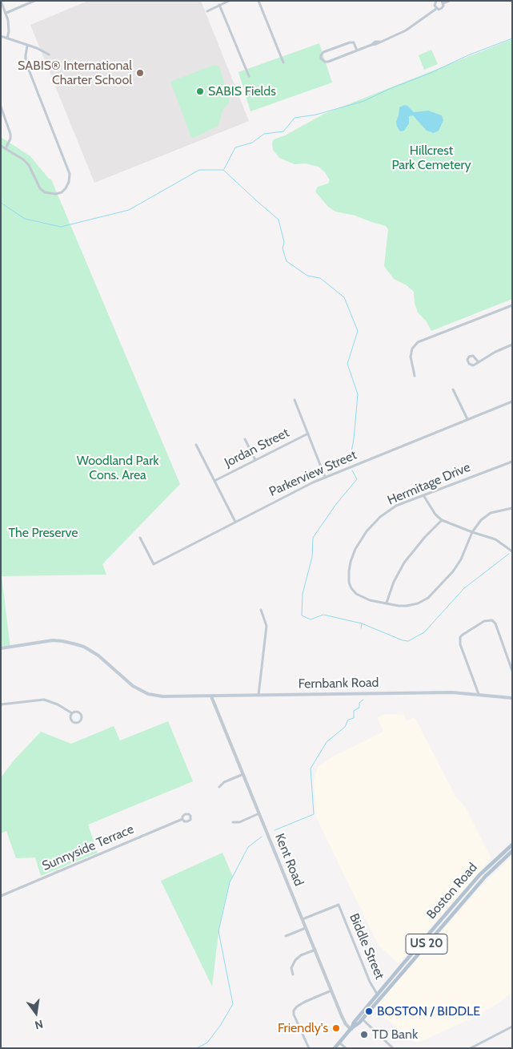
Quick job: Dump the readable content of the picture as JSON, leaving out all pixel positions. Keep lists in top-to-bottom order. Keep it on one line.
{"streets":{"main road":["Fernbank Road","Boston Road","US 20"],"street":["Jordan Street","Parkerview Street","Hermitage Drive","Sunnyside Terrace","Kent Road","Biddle Street"]},"crossings":[["Fernbank Road","Kent Road"],["Kent Road","Boston Road"],["Kent Road","Biddle Street"],["Boston Road","Biddle Street"]],"parks":["Hillcrest Park Cemetery","Woodland Park Cons. Area","The Preserve"],"places":["SABIS® International Charter School","SABIS Fields","BOSTON / BIDDLE","Friendly's","TD Bank"],"north":"bottom"}
